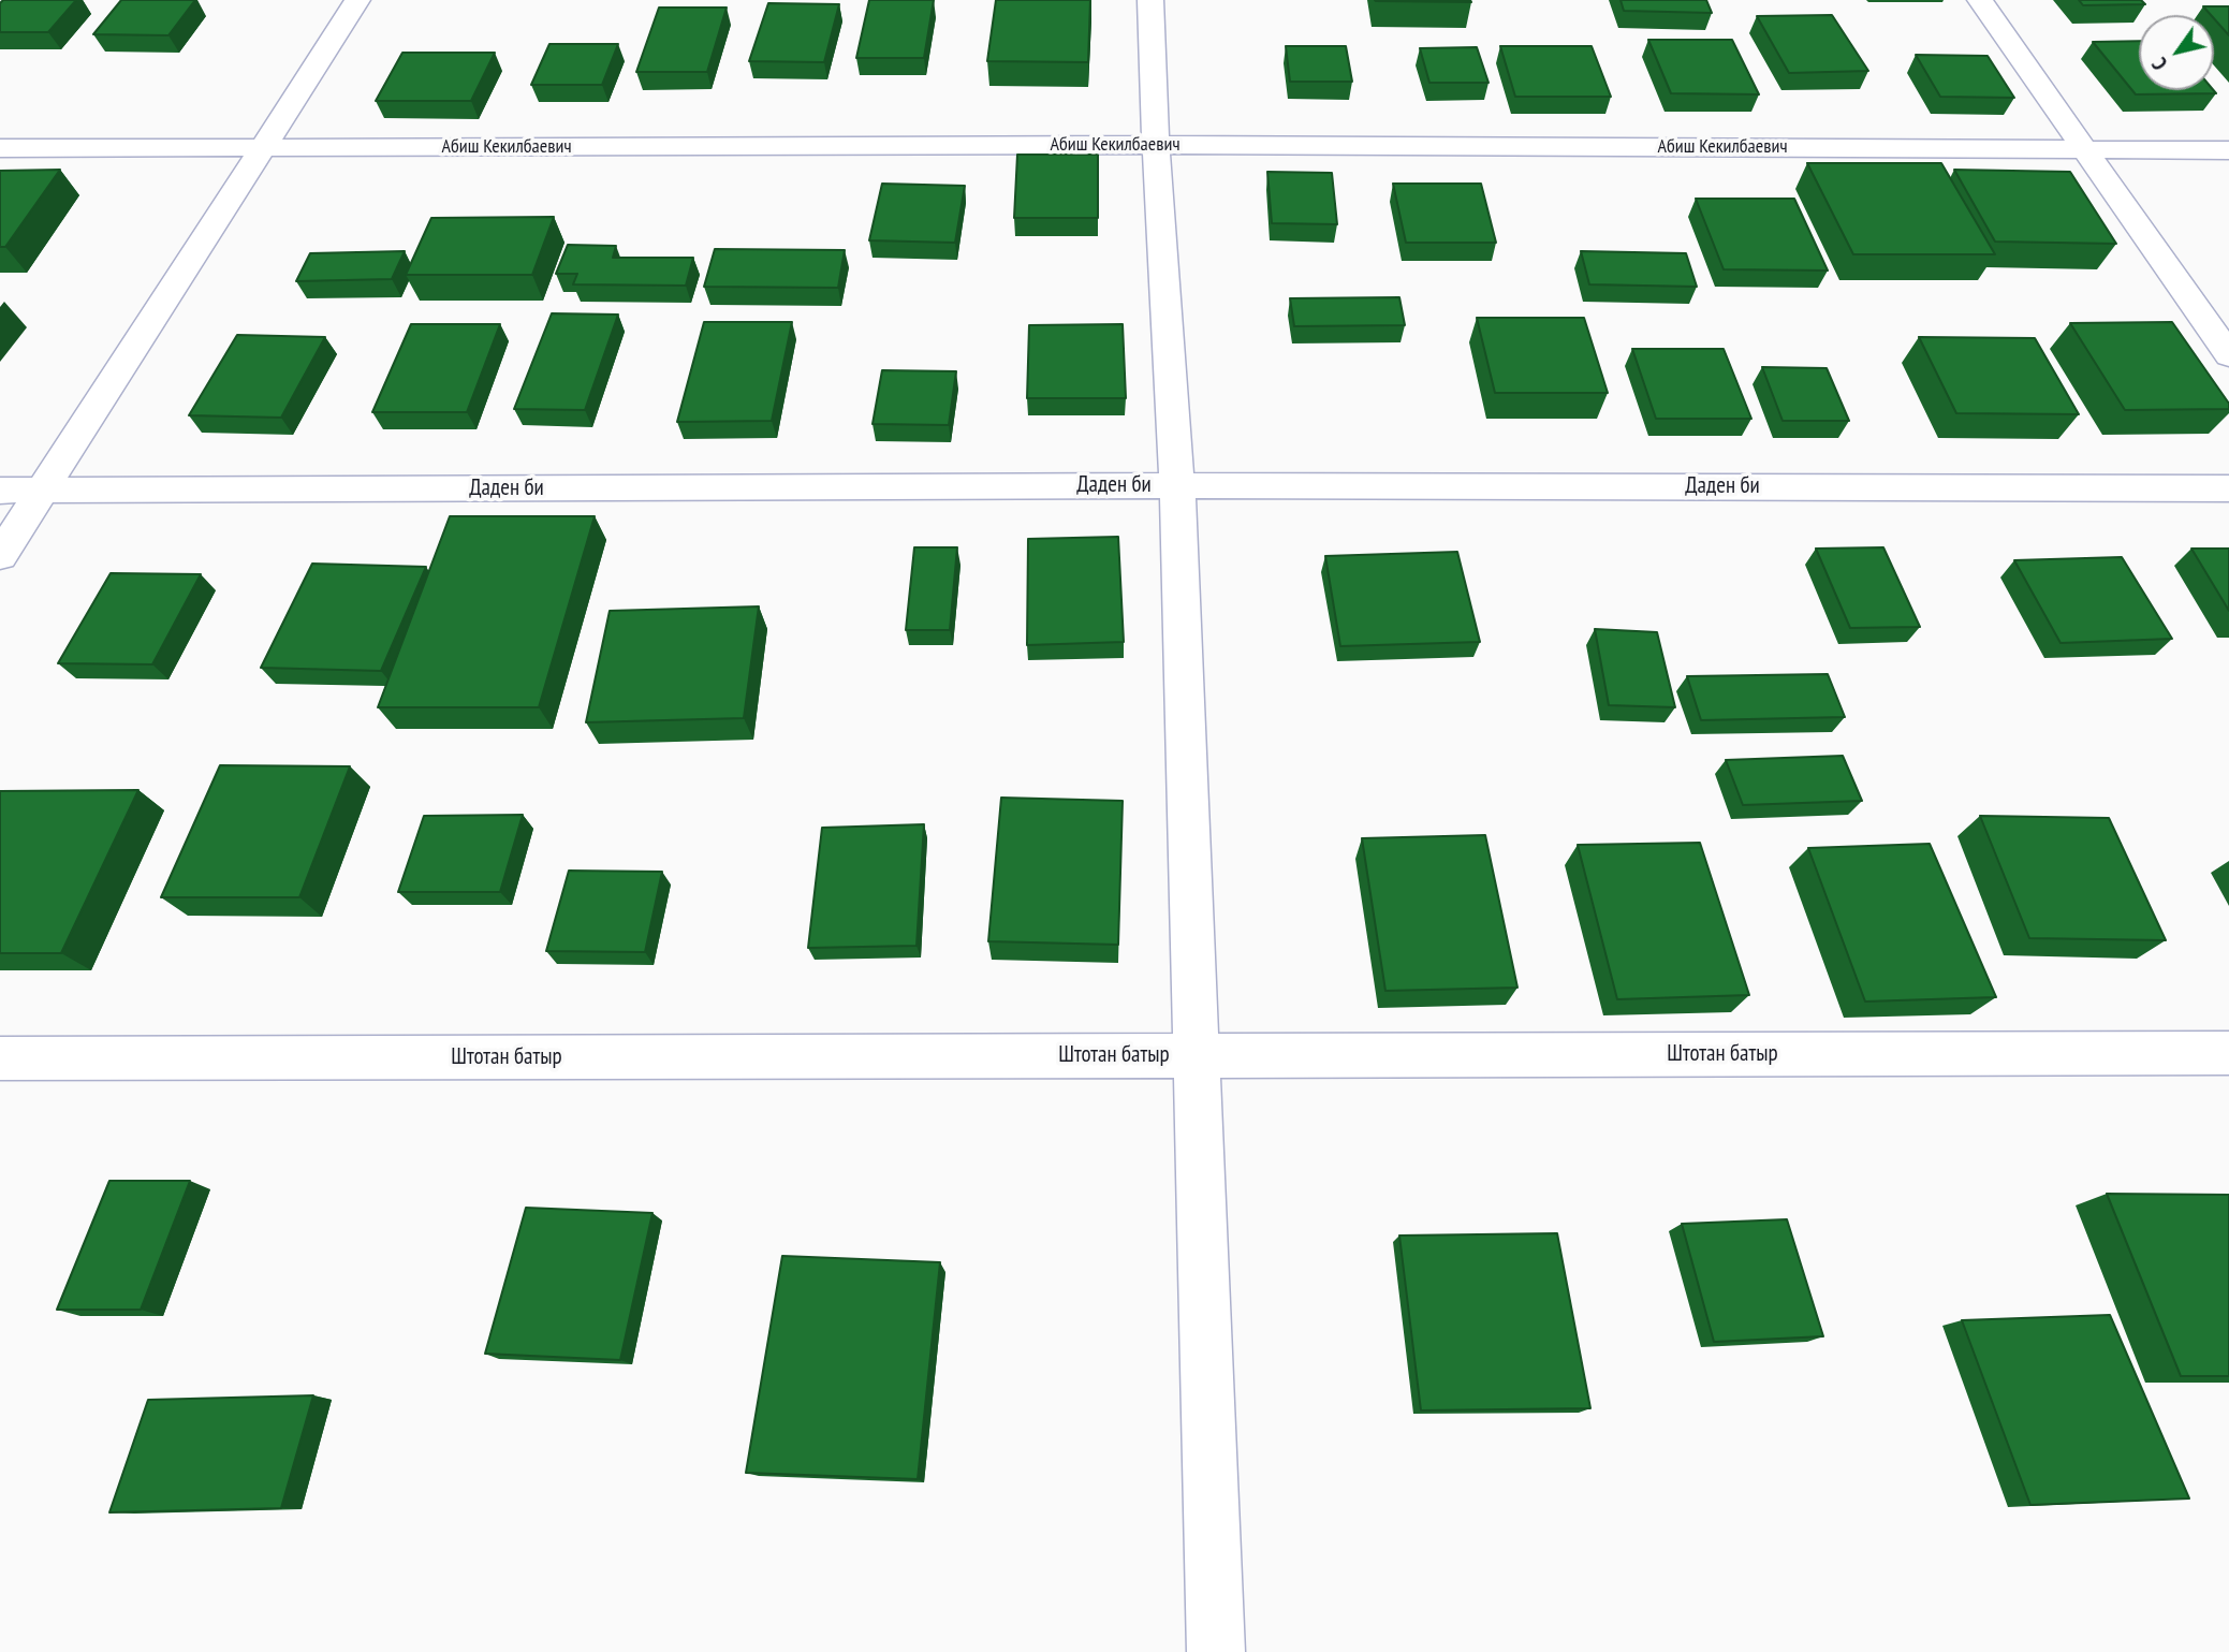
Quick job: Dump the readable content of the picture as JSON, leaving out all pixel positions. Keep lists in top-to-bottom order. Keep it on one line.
{"streets":{"street":["Абиш Кекилбаевич","Даден би","Штотан батыр"]},"north":"bottom left"}
